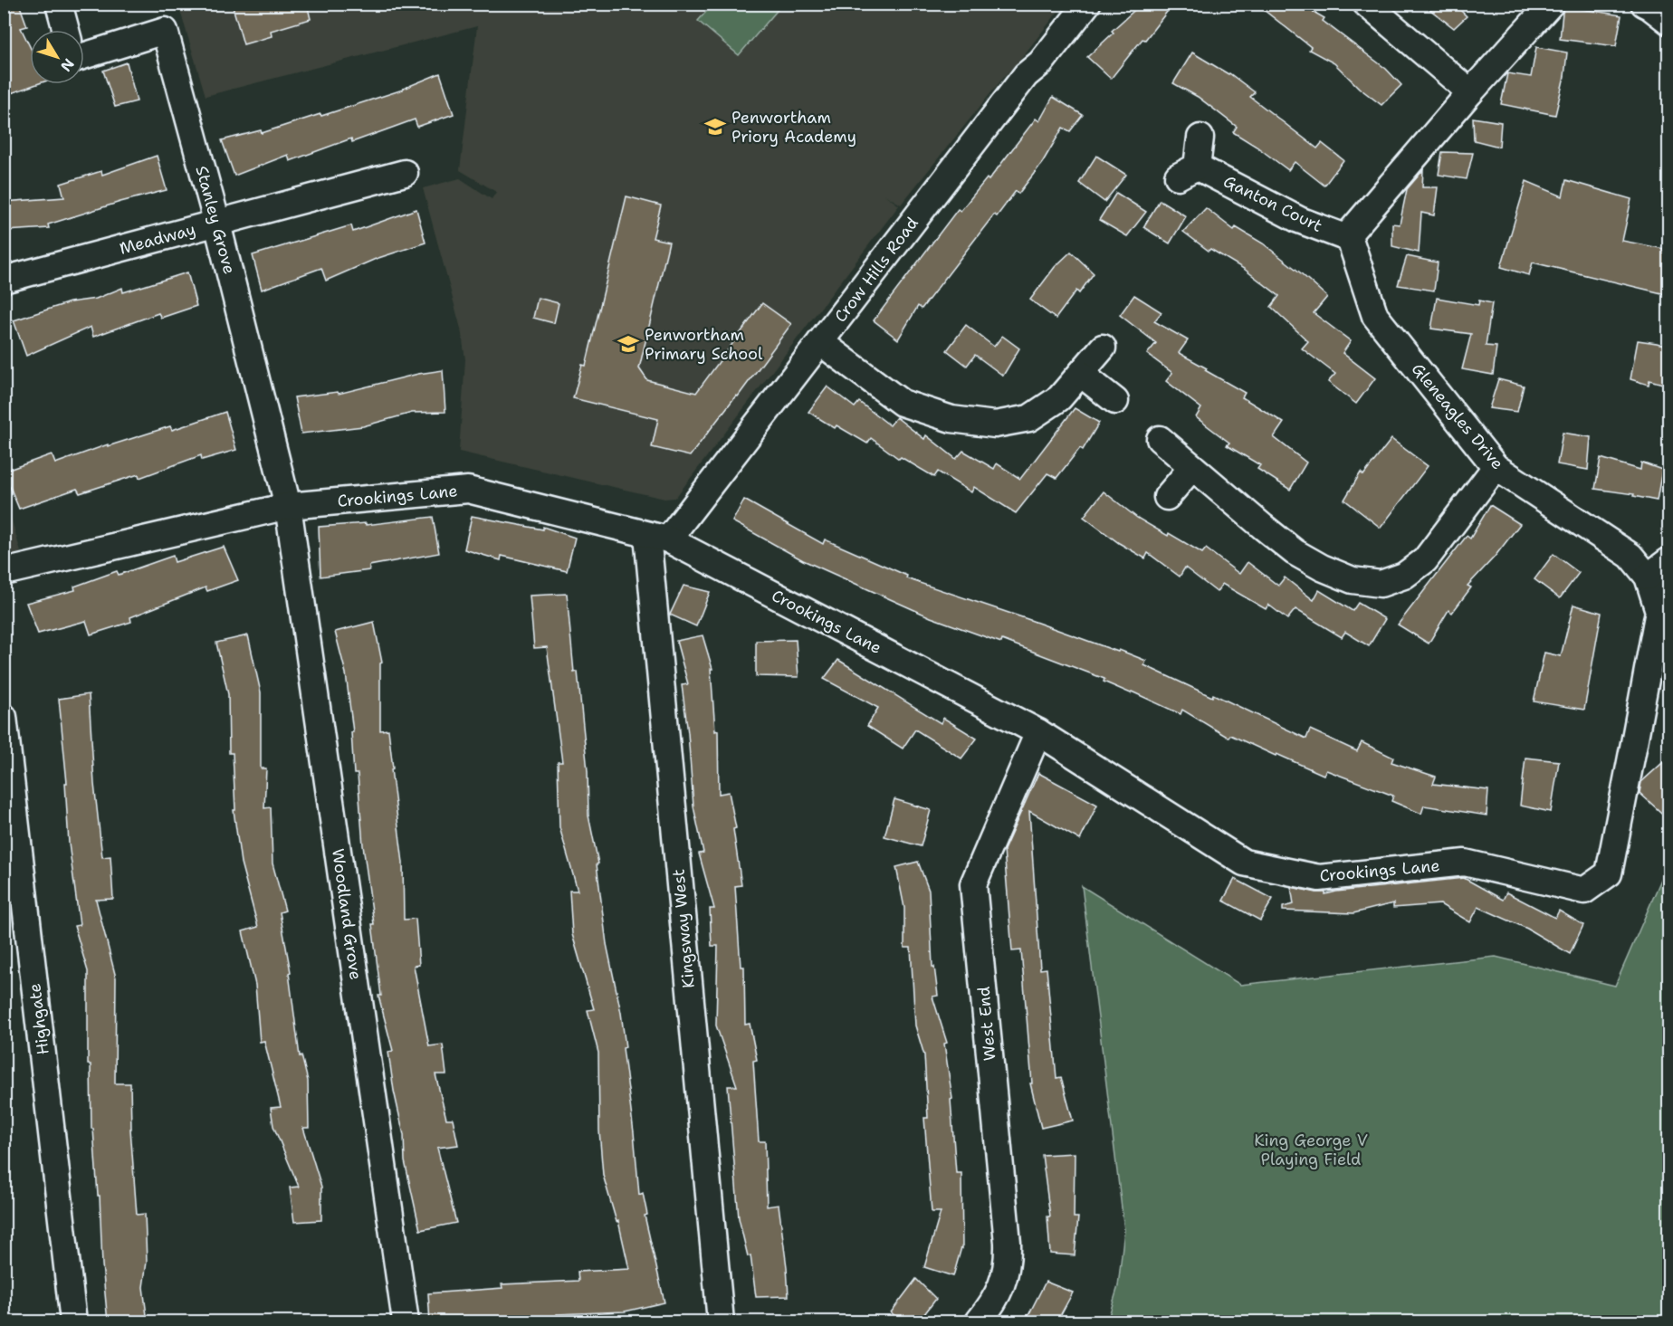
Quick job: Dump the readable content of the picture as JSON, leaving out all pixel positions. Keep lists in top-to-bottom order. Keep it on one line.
{"streets":{"street":["Ganton Court","Stanley Grove","Meadway","Crow Hills Road","Gleneagles Drive","Crookings Lane","Woodland Grove","Kingsway West","Highgate","West End"]},"crossings":[["Ganton Court","Gleneagles Drive"],["Stanley Grove","Meadway"],["Stanley Grove","Crookings Lane"],["Stanley Grove","Woodland Grove"],["Crow Hills Road","Crookings Lane"],["Crow Hills Road","Kingsway West"],["Gleneagles Drive","Crookings Lane"],["Crookings Lane","Woodland Grove"],["Crookings Lane","Kingsway West"],["Crookings Lane","West End"]],"parks":["King George V Playing Field"],"places":{"school or university":["Penwortham Priory Academy","Penwortham Primary School"]},"north":"bottom right"}
